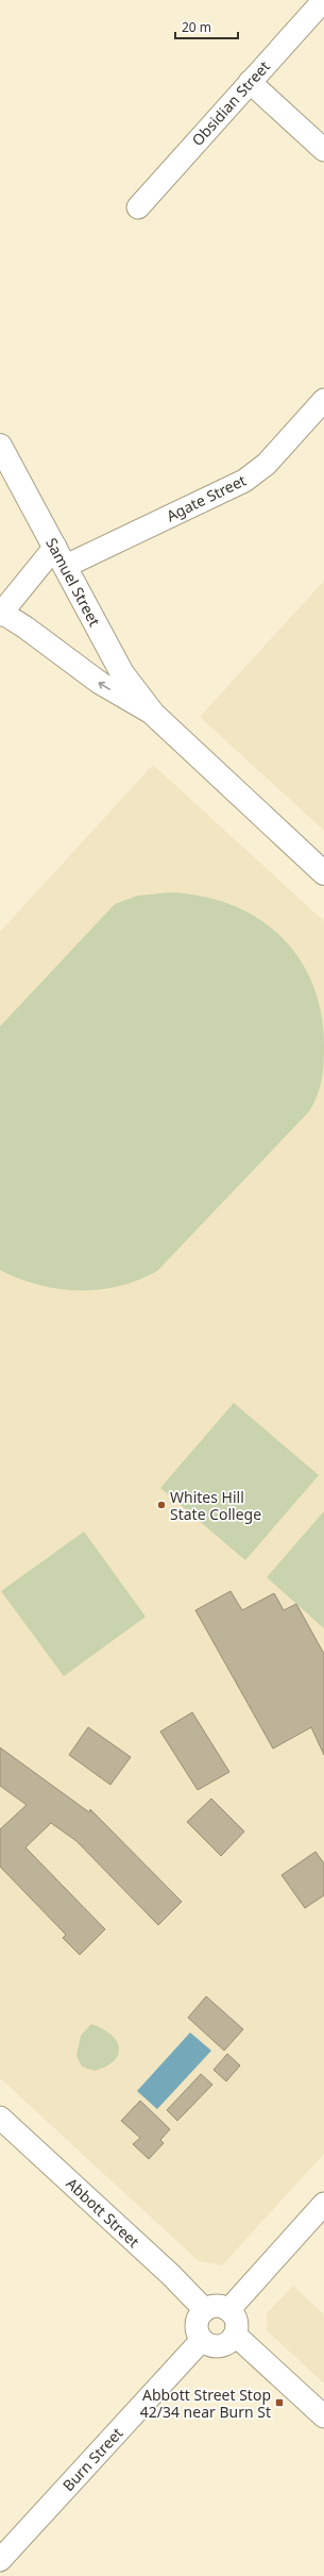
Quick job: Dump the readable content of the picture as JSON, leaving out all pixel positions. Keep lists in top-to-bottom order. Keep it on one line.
{"streets":{"street":["Obsidian Street","Agate Street","Samuel Street","Abbott Street","Burn Street"]},"crossings":[["Agate Street","Samuel Street"],["Abbott Street","Burn Street"]],"places":{"other":["Whites Hill State College"],"transit":["Abbott Street Stop 42/34 near Burn St"]},"scale_bar":"20 m"}
